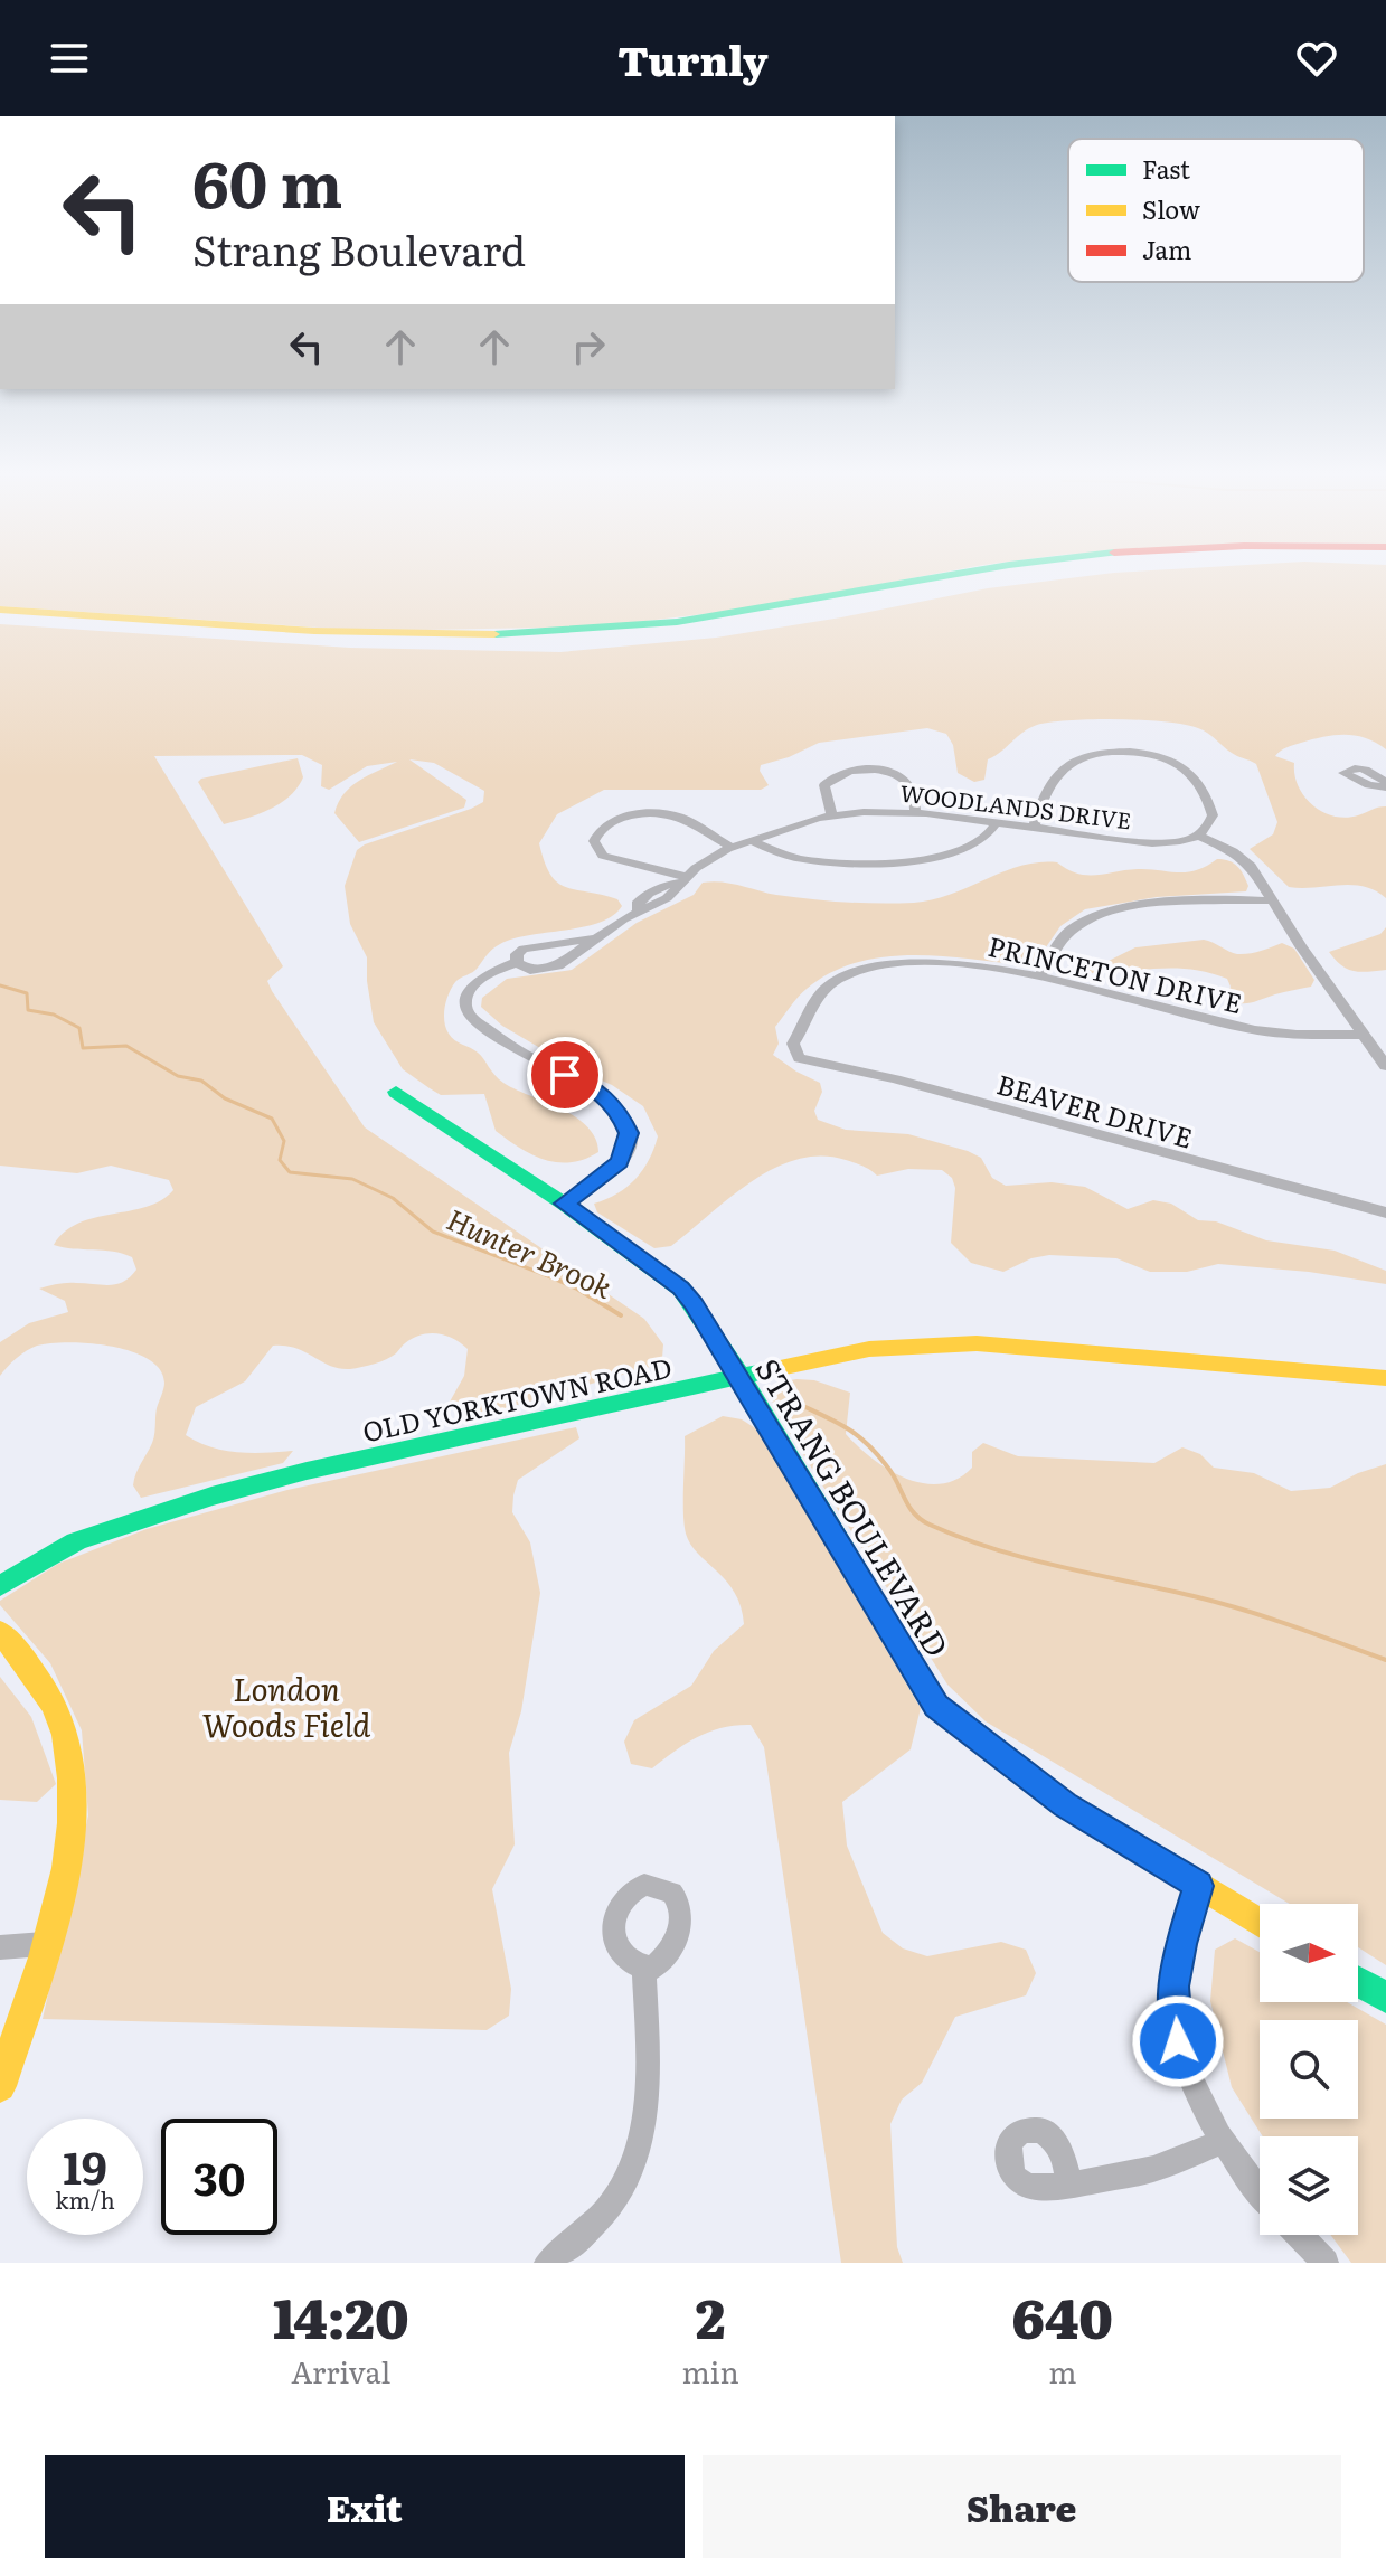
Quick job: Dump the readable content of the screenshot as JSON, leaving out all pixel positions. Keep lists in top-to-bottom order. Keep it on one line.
{"streets":{"main road":["OLD YORKTOWN ROAD","STRANG BOULEVARD"],"street":["WOODLANDS DRIVE","PRINCETON DRIVE","BEAVER DRIVE"]},"crossings":[["WOODLANDS DRIVE","STRANG BOULEVARD"],["PRINCETON DRIVE","BEAVER DRIVE"],["OLD YORKTOWN ROAD","STRANG BOULEVARD"]],"water":["Hunter Brook"],"parks":["London Woods Field"],"legend":["Fast","Slow","Jam"],"north":"right","page":{"header":"Turnly","turn":["60 m","Strang Boulevard"],"speed":"19 km/h","limit":"30","eta":["14:20","Arrival","2","min","640","m"],"buttons":["Exit","Share"]}}
